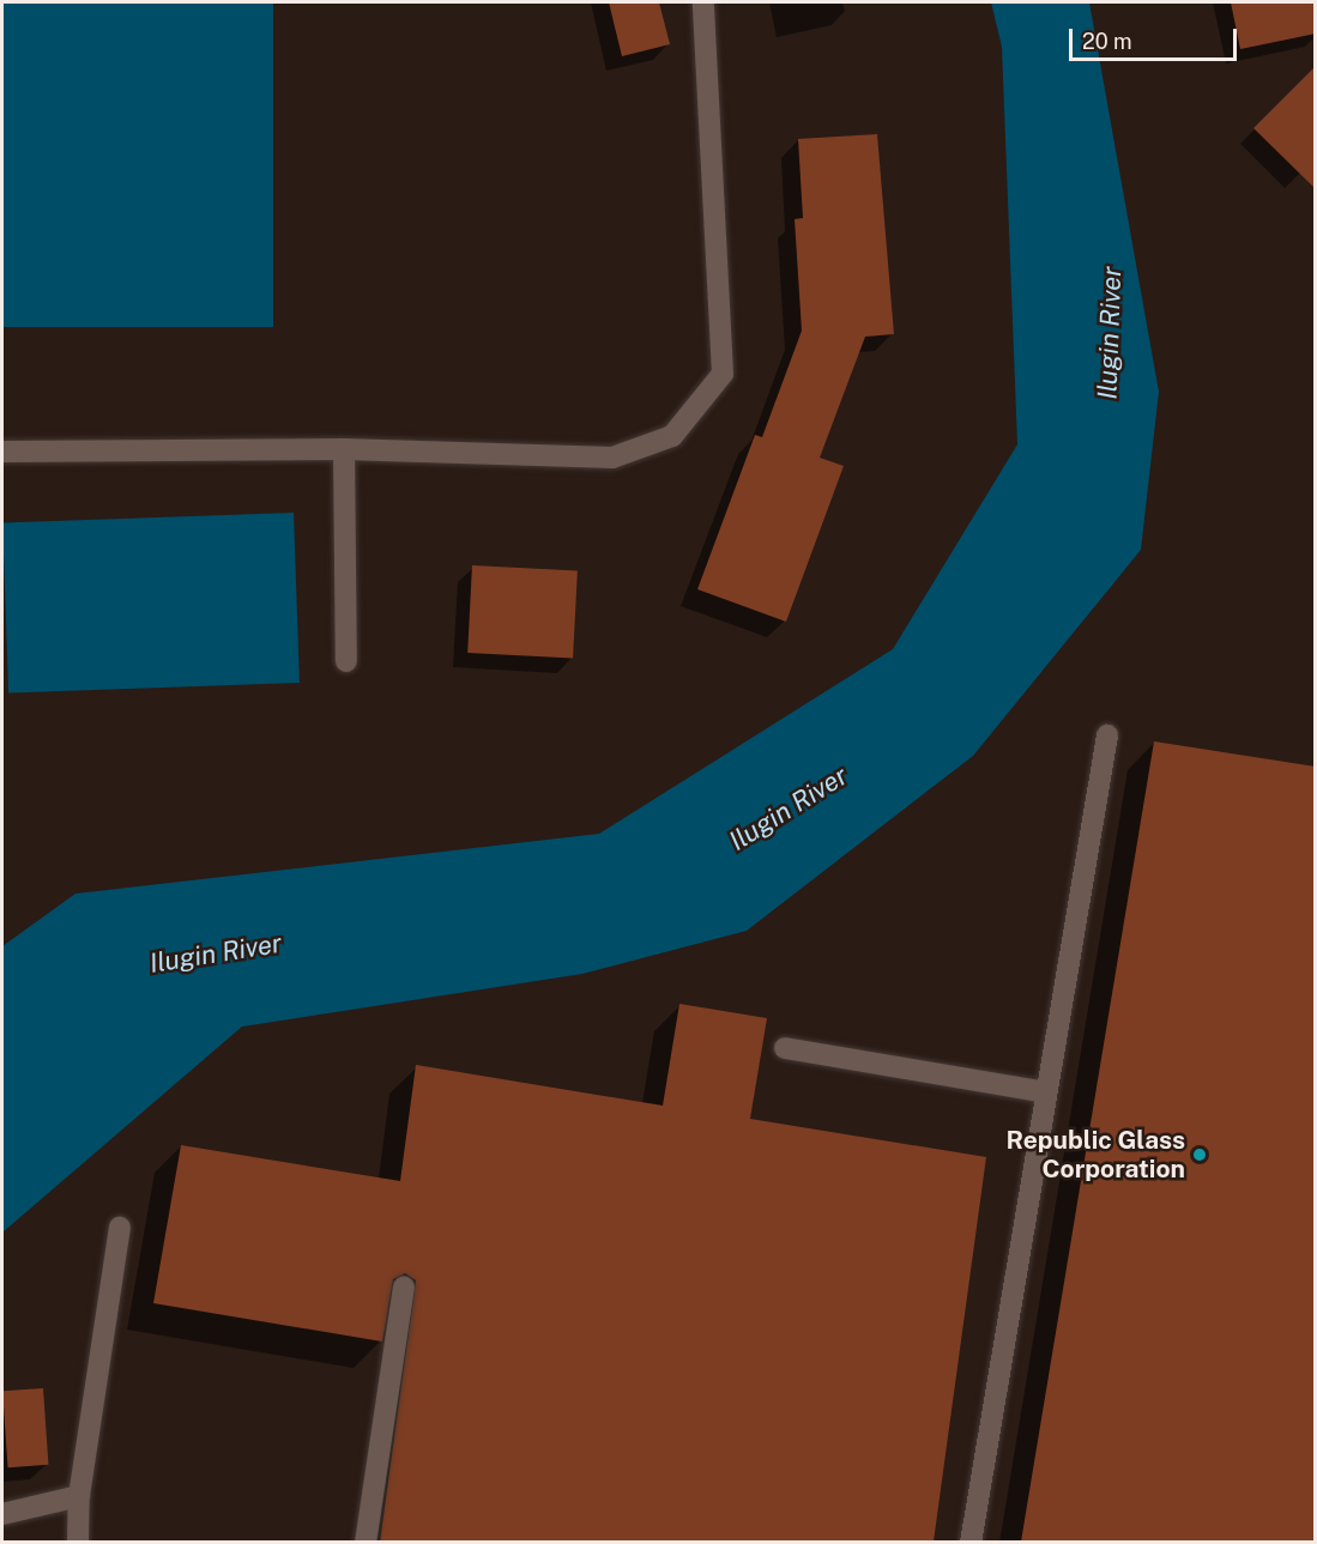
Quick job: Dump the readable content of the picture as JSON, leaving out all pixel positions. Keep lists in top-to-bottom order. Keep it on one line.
{"water":["Ilugin River"],"places":["Republic Glass Corporation"],"scale_bar":"20 m"}
